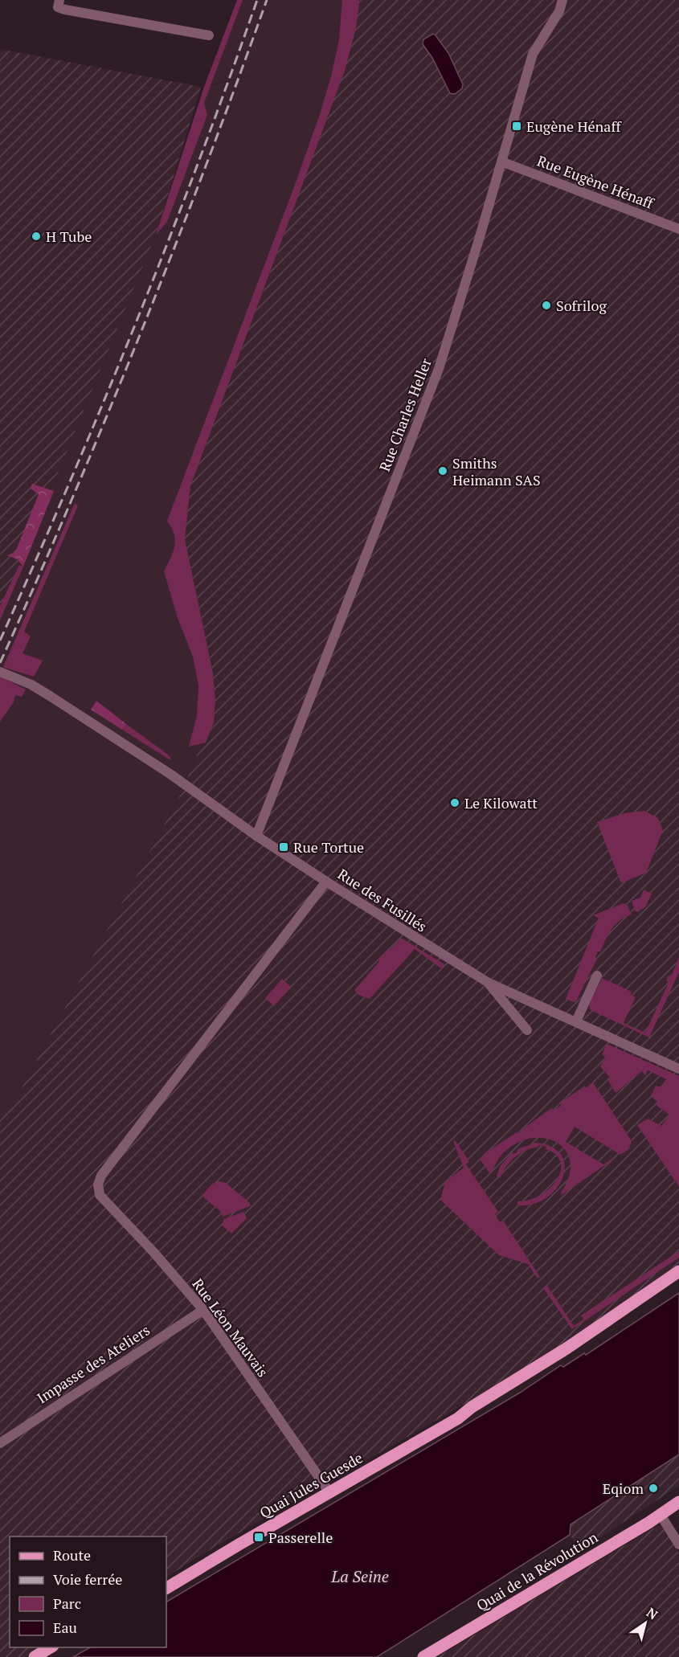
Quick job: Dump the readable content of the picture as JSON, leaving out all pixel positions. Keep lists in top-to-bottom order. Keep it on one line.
{"streets":{"main road":["Quai Jules Guesde","Quai de la Révolution"],"street":["Rue Eugène Hénaff","Rue Charles Heller","Rue des Fusillés","Rue Léon Mauvais","Impasse des Ateliers"]},"crossings":[["Rue Eugène Hénaff","Rue Charles Heller"],["Rue Charles Heller","Rue des Fusillés"],["Rue des Fusillés","Rue Léon Mauvais"],["Rue Léon Mauvais","Impasse des Ateliers"],["Rue Léon Mauvais","Quai Jules Guesde"]],"water":["La Seine"],"places":{"transit":["Eugène Hénaff","Rue Tortue","Passerelle"],"other":["H Tube","Sofrilog","Smiths Heimann SAS","Le Kilowatt","Eqiom"]},"legend":["Route","Voie ferrée","Parc","Eau"],"north":"top right"}
